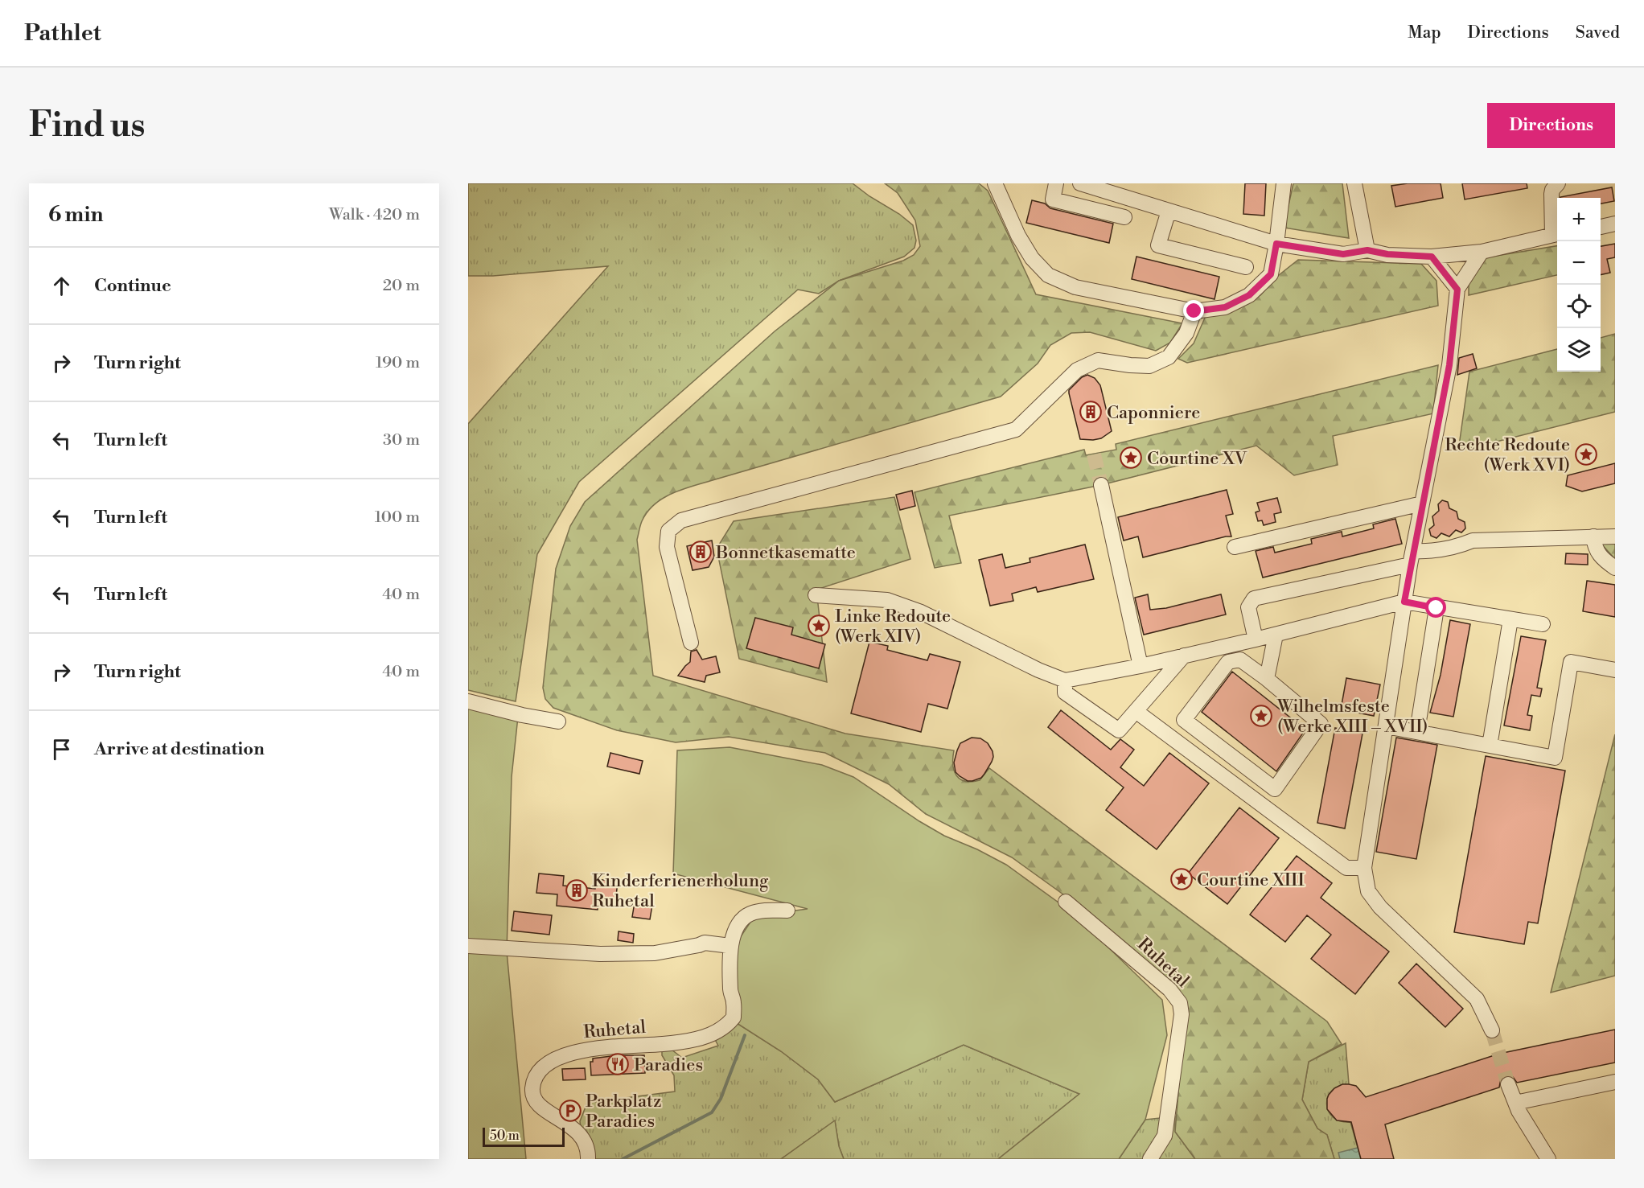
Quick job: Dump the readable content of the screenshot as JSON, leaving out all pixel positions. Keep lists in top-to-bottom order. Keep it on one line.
{"streets":{"street":["Ruhetal"]},"places":{"building":["Caponniere","Bonnetkasematte","Kinderferienerholung Ruhetal"],"place":["Rechte Redoute (Werk XVI)","Courtine XV","Linke Redoute (Werk XIV)","Wilhelmsfeste (Werke XIII – XVII)","Courtine XIII"],"restaurant":["Paradies"],"parking":["Parkplatz Paradies"]},"scale_bar":"50 m","page":{"header":"Pathlet","nav":["Map","Directions","Saved"],"buttons":"Directions","title":"Find us","heading":["6 min","Walk · 420 m"],"map_buttons":["+","−"],"list":[["Continue","20 m"],["Turn right","190 m"],["Turn left","30 m"],["Turn left","100 m"],["Turn left","40 m"],["Turn right","40 m"],"Arrive at destination"],"scale":"50 m"}}
